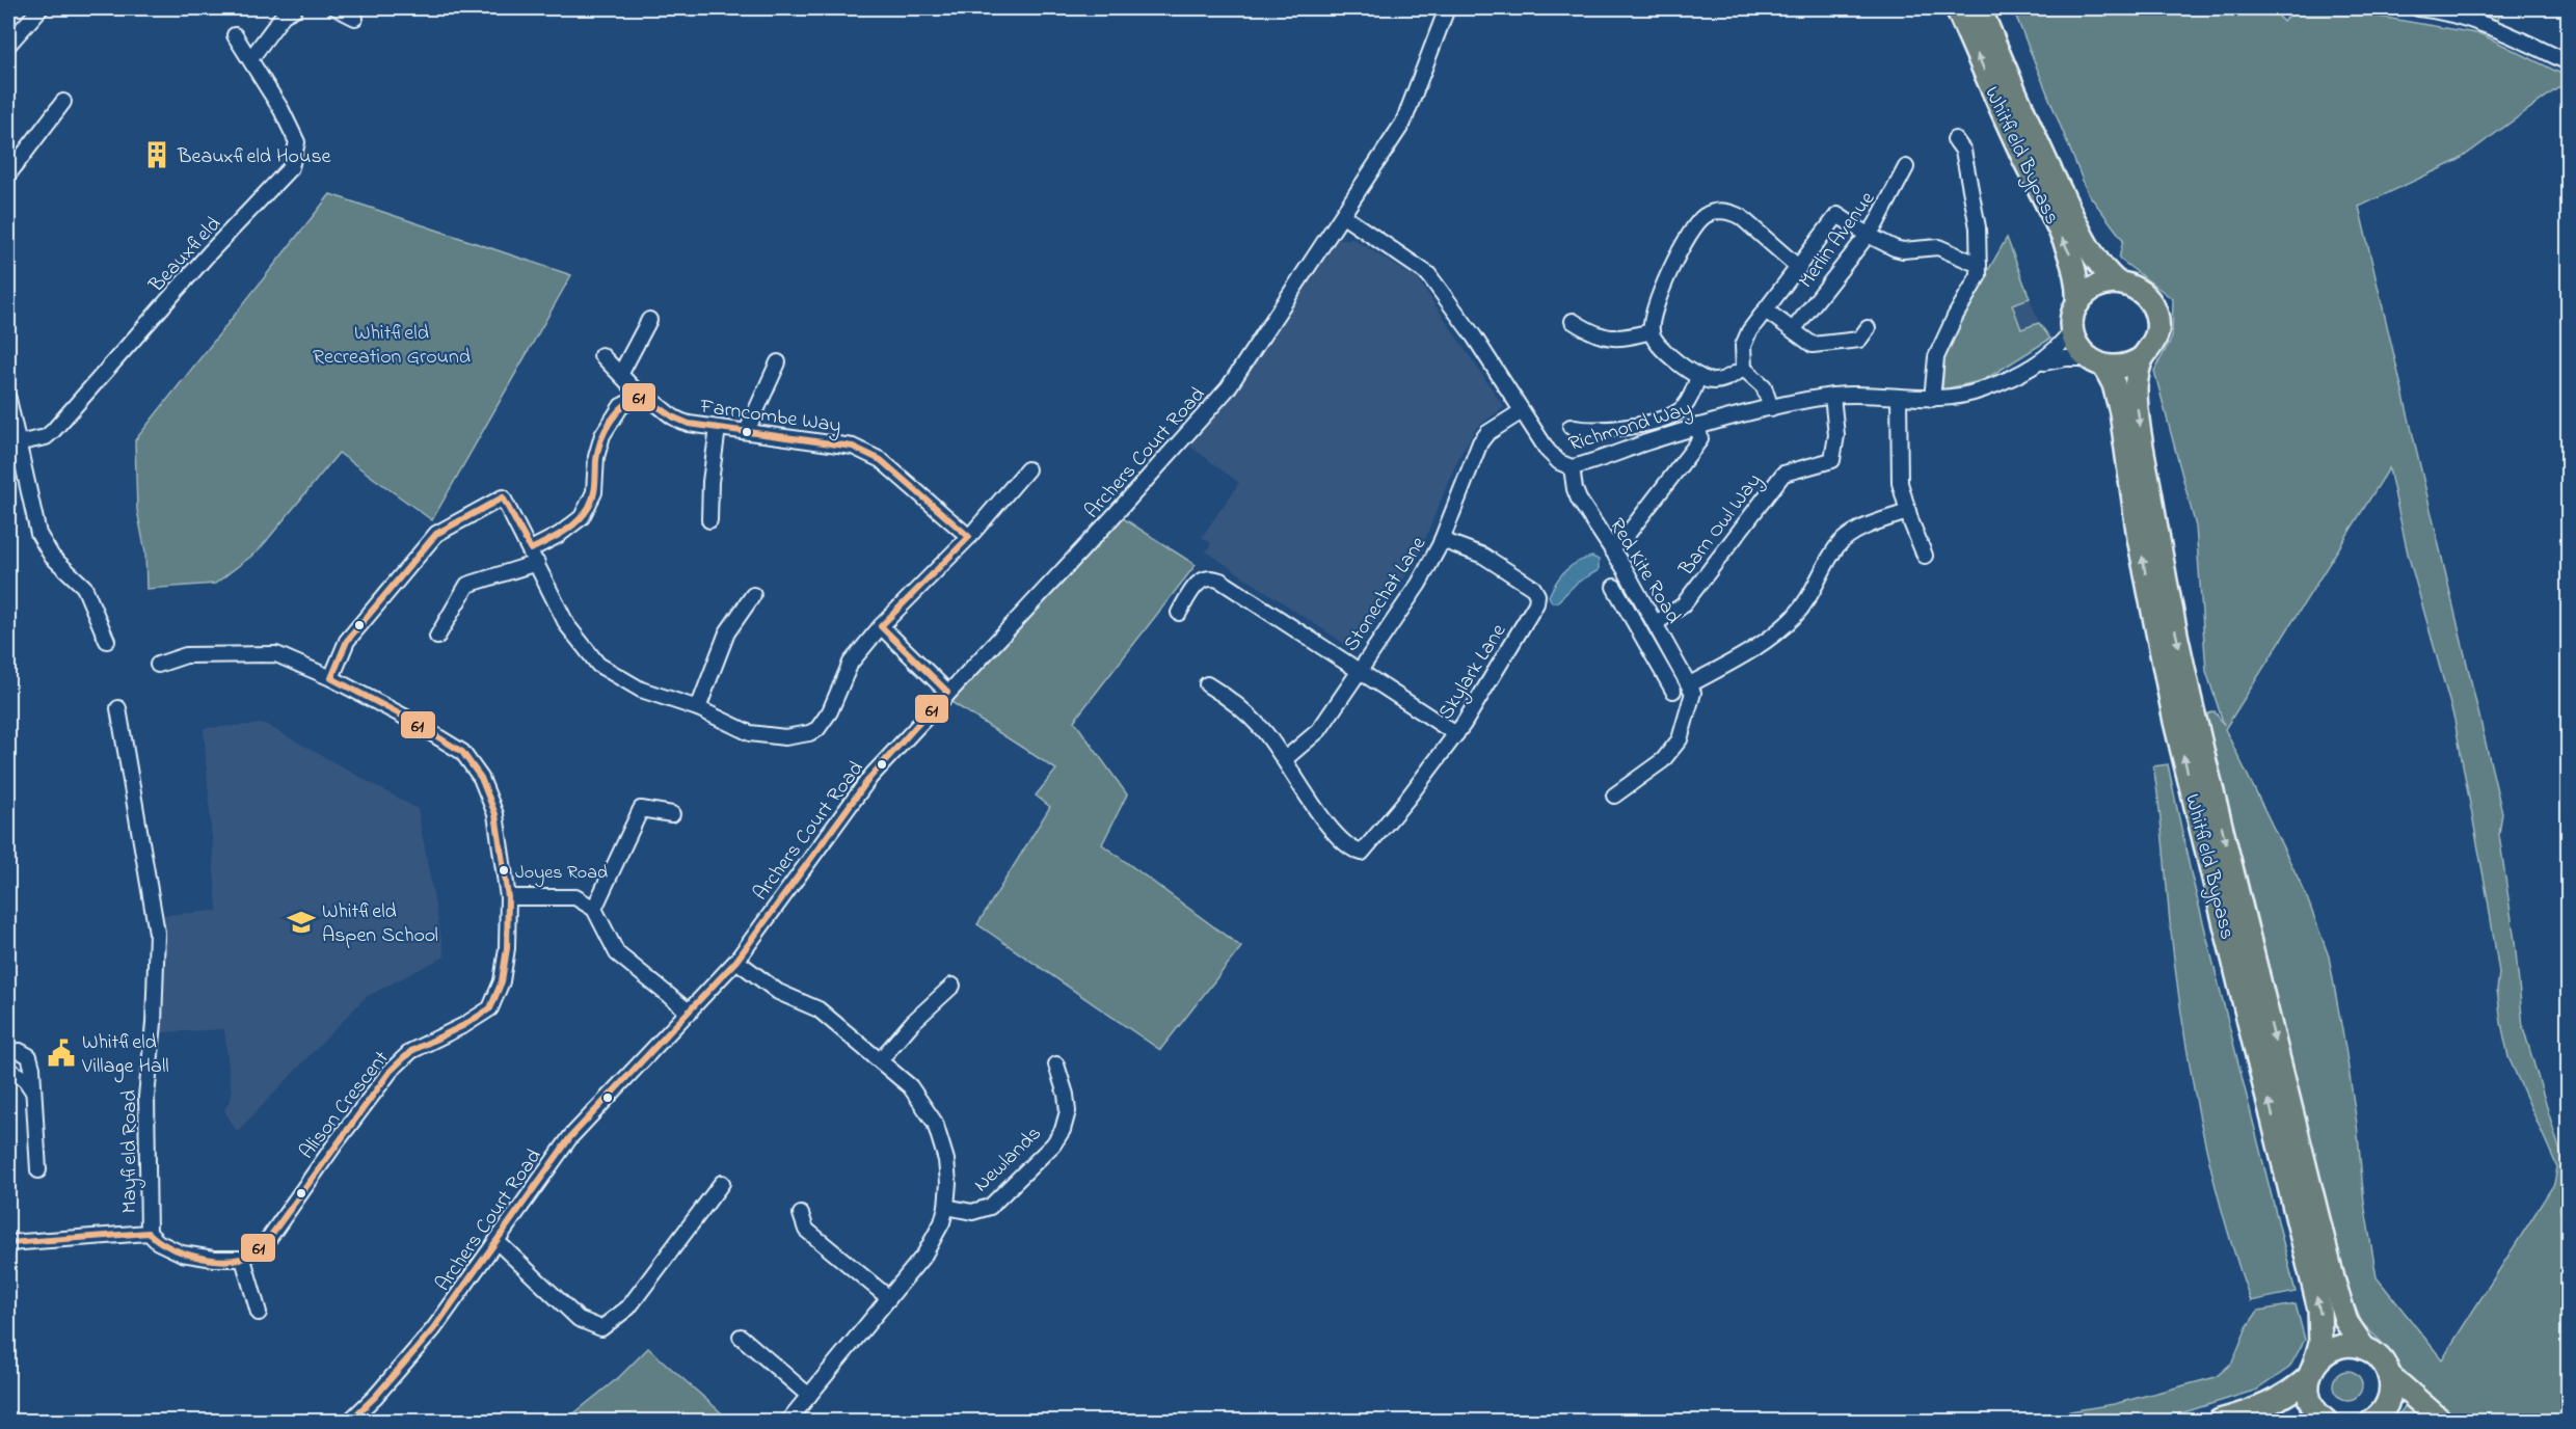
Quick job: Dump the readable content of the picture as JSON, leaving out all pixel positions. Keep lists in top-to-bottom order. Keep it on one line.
{"streets":{"highway":["Whitfield Bypass"],"street":["Merlin Avenue","Beauxfield","Farncombe Way","Richmond Way","Archers Court Road","Barn Owl Way","Red Kite Road","Stonechat Lane","Skylark Lane","Alison Crescent","Mayfield Road","Newlands"]},"crossings":[["Whitfield Bypass","Richmond Way"],["Richmond Way","Archers Court Road"],["Richmond Way","Barn Owl Way"],["Richmond Way","Red Kite Road"],["Richmond Way","Stonechat Lane"],["Archers Court Road","Newlands"],["Barn Owl Way","Red Kite Road"],["Stonechat Lane","Skylark Lane"]],"parks":["Whitfield Recreation Ground"],"places":{"building":["Beauxfield House"],"other":["Joyes Road"],"school or university":["Whitfield Aspen School"],"public building":["Whitfield Village Hall"]},"lines":["transit line 61"]}
